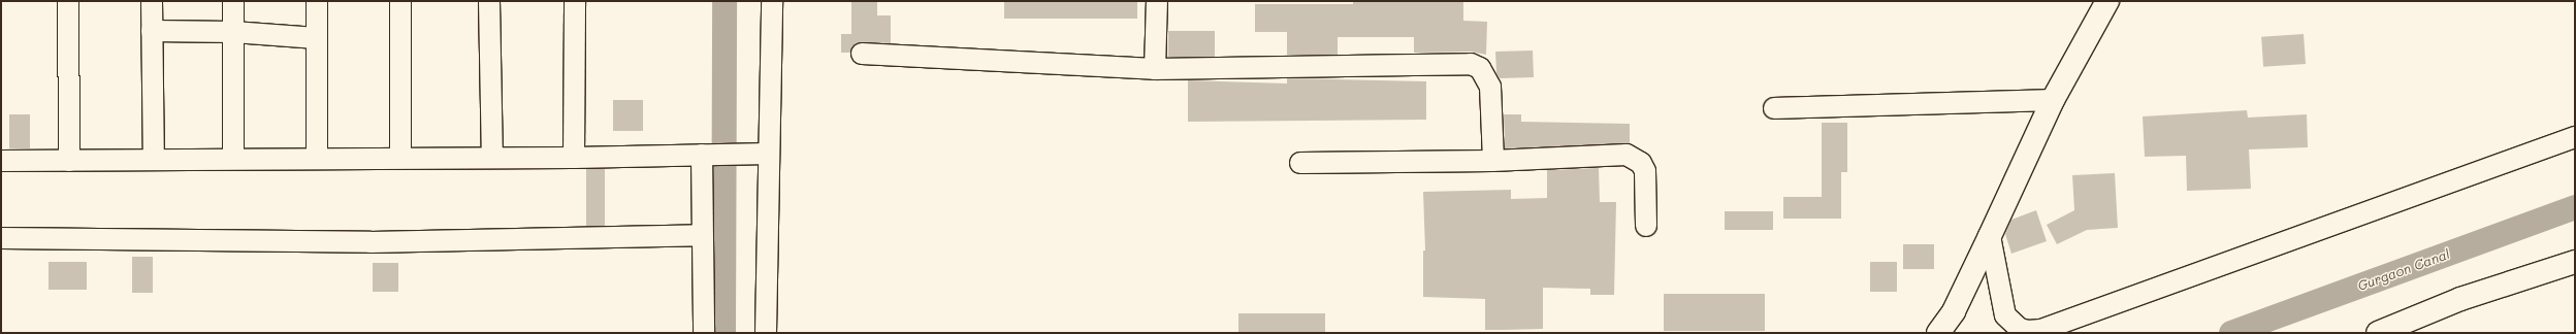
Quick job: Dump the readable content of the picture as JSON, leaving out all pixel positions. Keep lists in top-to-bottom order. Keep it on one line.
{"water":["Gurgaon Canal"]}
